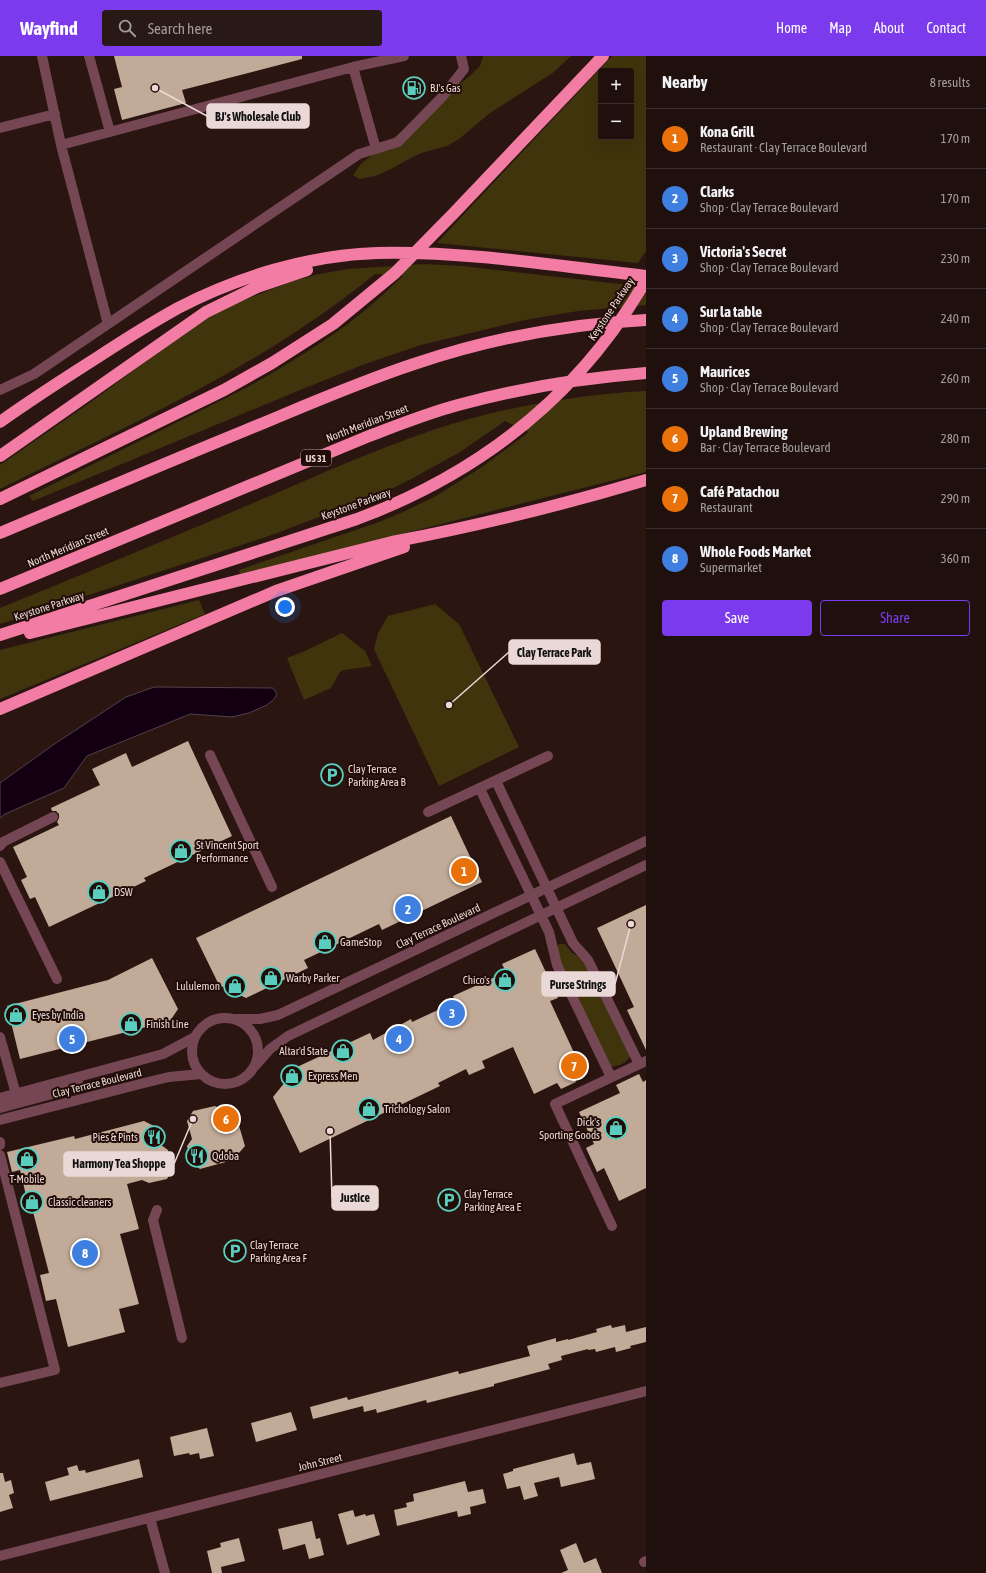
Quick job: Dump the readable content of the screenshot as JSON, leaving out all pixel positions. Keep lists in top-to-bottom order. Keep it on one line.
{"streets":{"highway":["Keystone Parkway","North Meridian Street","US 31"],"street":["Clay Terrace Boulevard","John Street"]},"places":{"other":["BJ's Wholesale Club","Clay Terrace Park","Purse Strings","Harmony Tea Shoppe","Justice"],"fuel station":["BJ's Gas"],"parking":["Clay Terrace Parking Area B","Clay Terrace Parking Area E","Clay Terrace Parking Area F"],"shop":["St Vincent Sport Performance","DSW","GameStop","Warby Parker","Chico's","Lululemon","Eyes by India","Finish Line","Altar'd State","Express Men","Trichology Salon","Dick's Sporting Goods","T-Mobile","Classic cleaners"],"restaurant":["Pies & Pints","Qdoba"]},"page":{"header":"Wayfind","search":"Search here","nav":["Home","Map","About","Contact"],"heading":["Nearby","8 results"],"map_buttons":["+","−"],"list":[{"mark":"1","name":"Kona Grill","note":"Restaurant · Clay Terrace Boulevard","value":"170 m"},{"mark":"2","name":"Clarks","note":"Shop · Clay Terrace Boulevard","value":"170 m"},{"mark":"3","name":"Victoria's Secret","note":"Shop · Clay Terrace Boulevard","value":"230 m"},{"mark":"4","name":"Sur la table","note":"Shop · Clay Terrace Boulevard","value":"240 m"},{"mark":"5","name":"Maurices","note":"Shop · Clay Terrace Boulevard","value":"260 m"},{"mark":"6","name":"Upland Brewing","note":"Bar · Clay Terrace Boulevard","value":"280 m"},{"mark":"7","name":"Café Patachou","note":"Restaurant","value":"290 m"},{"mark":"8","name":"Whole Foods Market","note":"Supermarket","value":"360 m"}],"buttons":["Save","Share"],"pins":["1","2","3","4","5","7","6","8"]}}
